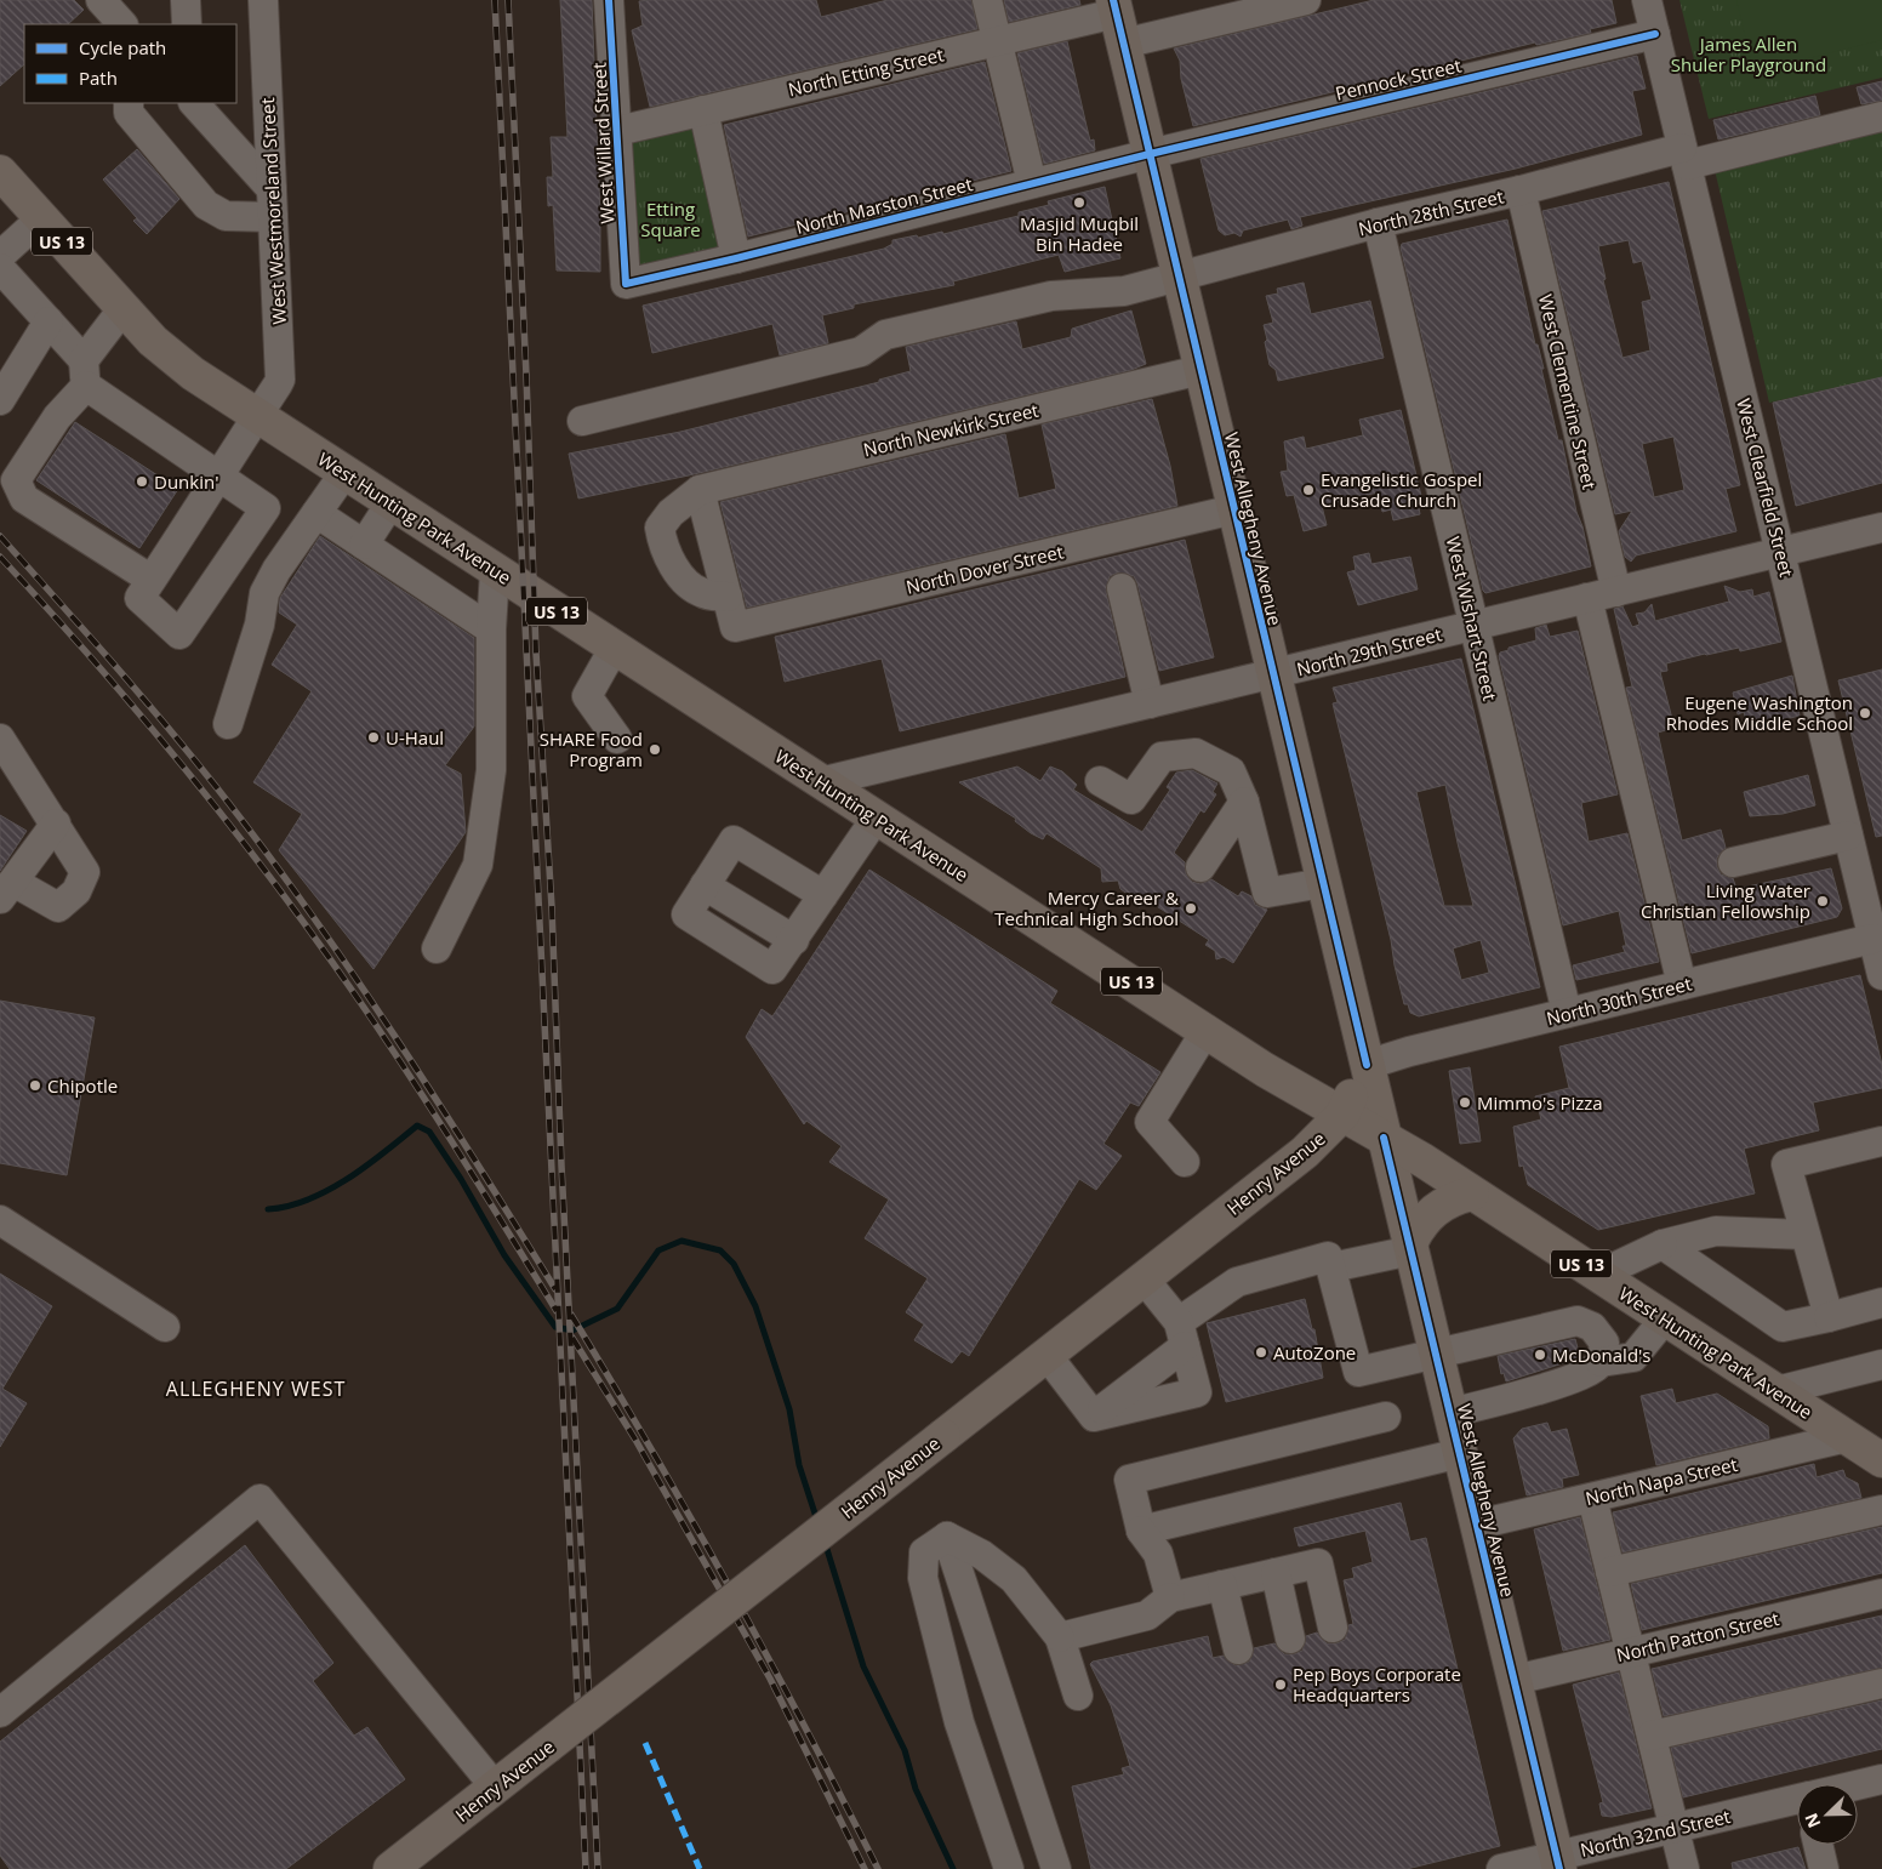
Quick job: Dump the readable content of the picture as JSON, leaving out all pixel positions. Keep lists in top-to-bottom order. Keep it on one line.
{"streets":{"main road":["US 13","West Hunting Park Avenue","West Allegheny Avenue","Henry Avenue"],"street":["North Etting Street","Pennock Street","West Willard Street","North Marston Street","West Westmoreland Street","North 28th Street","West Clementine Street","North Newkirk Street","West Clearfield Street","North Dover Street","West Wishart Street","North 29th Street","North 30th Street","North Napa Street","North Patton Street","North 32nd Street"]},"crossings":[["North Etting Street","West Willard Street"],["North Etting Street","West Allegheny Avenue"],["Pennock Street","North Marston Street"],["Pennock Street","West Clearfield Street"],["Pennock Street","West Allegheny Avenue"],["West Willard Street","North Marston Street"],["North Marston Street","West Allegheny Avenue"],["West Westmoreland Street","West Hunting Park Avenue"],["North 28th Street","West Clementine Street"],["North 28th Street","West Clearfield Street"],["North 28th Street","West Allegheny Avenue"],["North 28th Street","West Wishart Street"],["West Clementine Street","North 29th Street"],["North Newkirk Street","West Allegheny Avenue"],["West Clearfield Street","North 29th Street"],["West Clearfield Street","North 30th Street"],["West Hunting Park Avenue","West Allegheny Avenue"],["West Hunting Park Avenue","North 29th Street"],["West Hunting Park Avenue","Henry Avenue"],["West Hunting Park Avenue","North Napa Street"],["West Allegheny Avenue","North Dover Street"],["West Allegheny Avenue","North 29th Street"],["West Allegheny Avenue","North 30th Street"],["West Allegheny Avenue","Henry Avenue"],["West Allegheny Avenue","North Napa Street"],["West Allegheny Avenue","North Patton Street"],["West Allegheny Avenue","North 32nd Street"],["West Wishart Street","North 29th Street"],["West Wishart Street","North 30th Street"],["North 30th Street","Henry Avenue"]],"districts":["ALLEGHENY WEST"],"parks":["James Allen Shuler Playground","Etting Square"],"places":["Masjid Muqbil Bin Hadee","Dunkin'","Evangelistic Gospel Crusade Church","Eugene Washington Rhodes Middle School","U-Haul","SHARE Food Program","Living Water Christian Fellowship","Mercy Career & Technical High School","Chipotle","Mimmo's Pizza","AutoZone","McDonald's","Pep Boys Corporate Headquarters"],"legend":["Cycle path","Path"],"north":"bottom left"}
